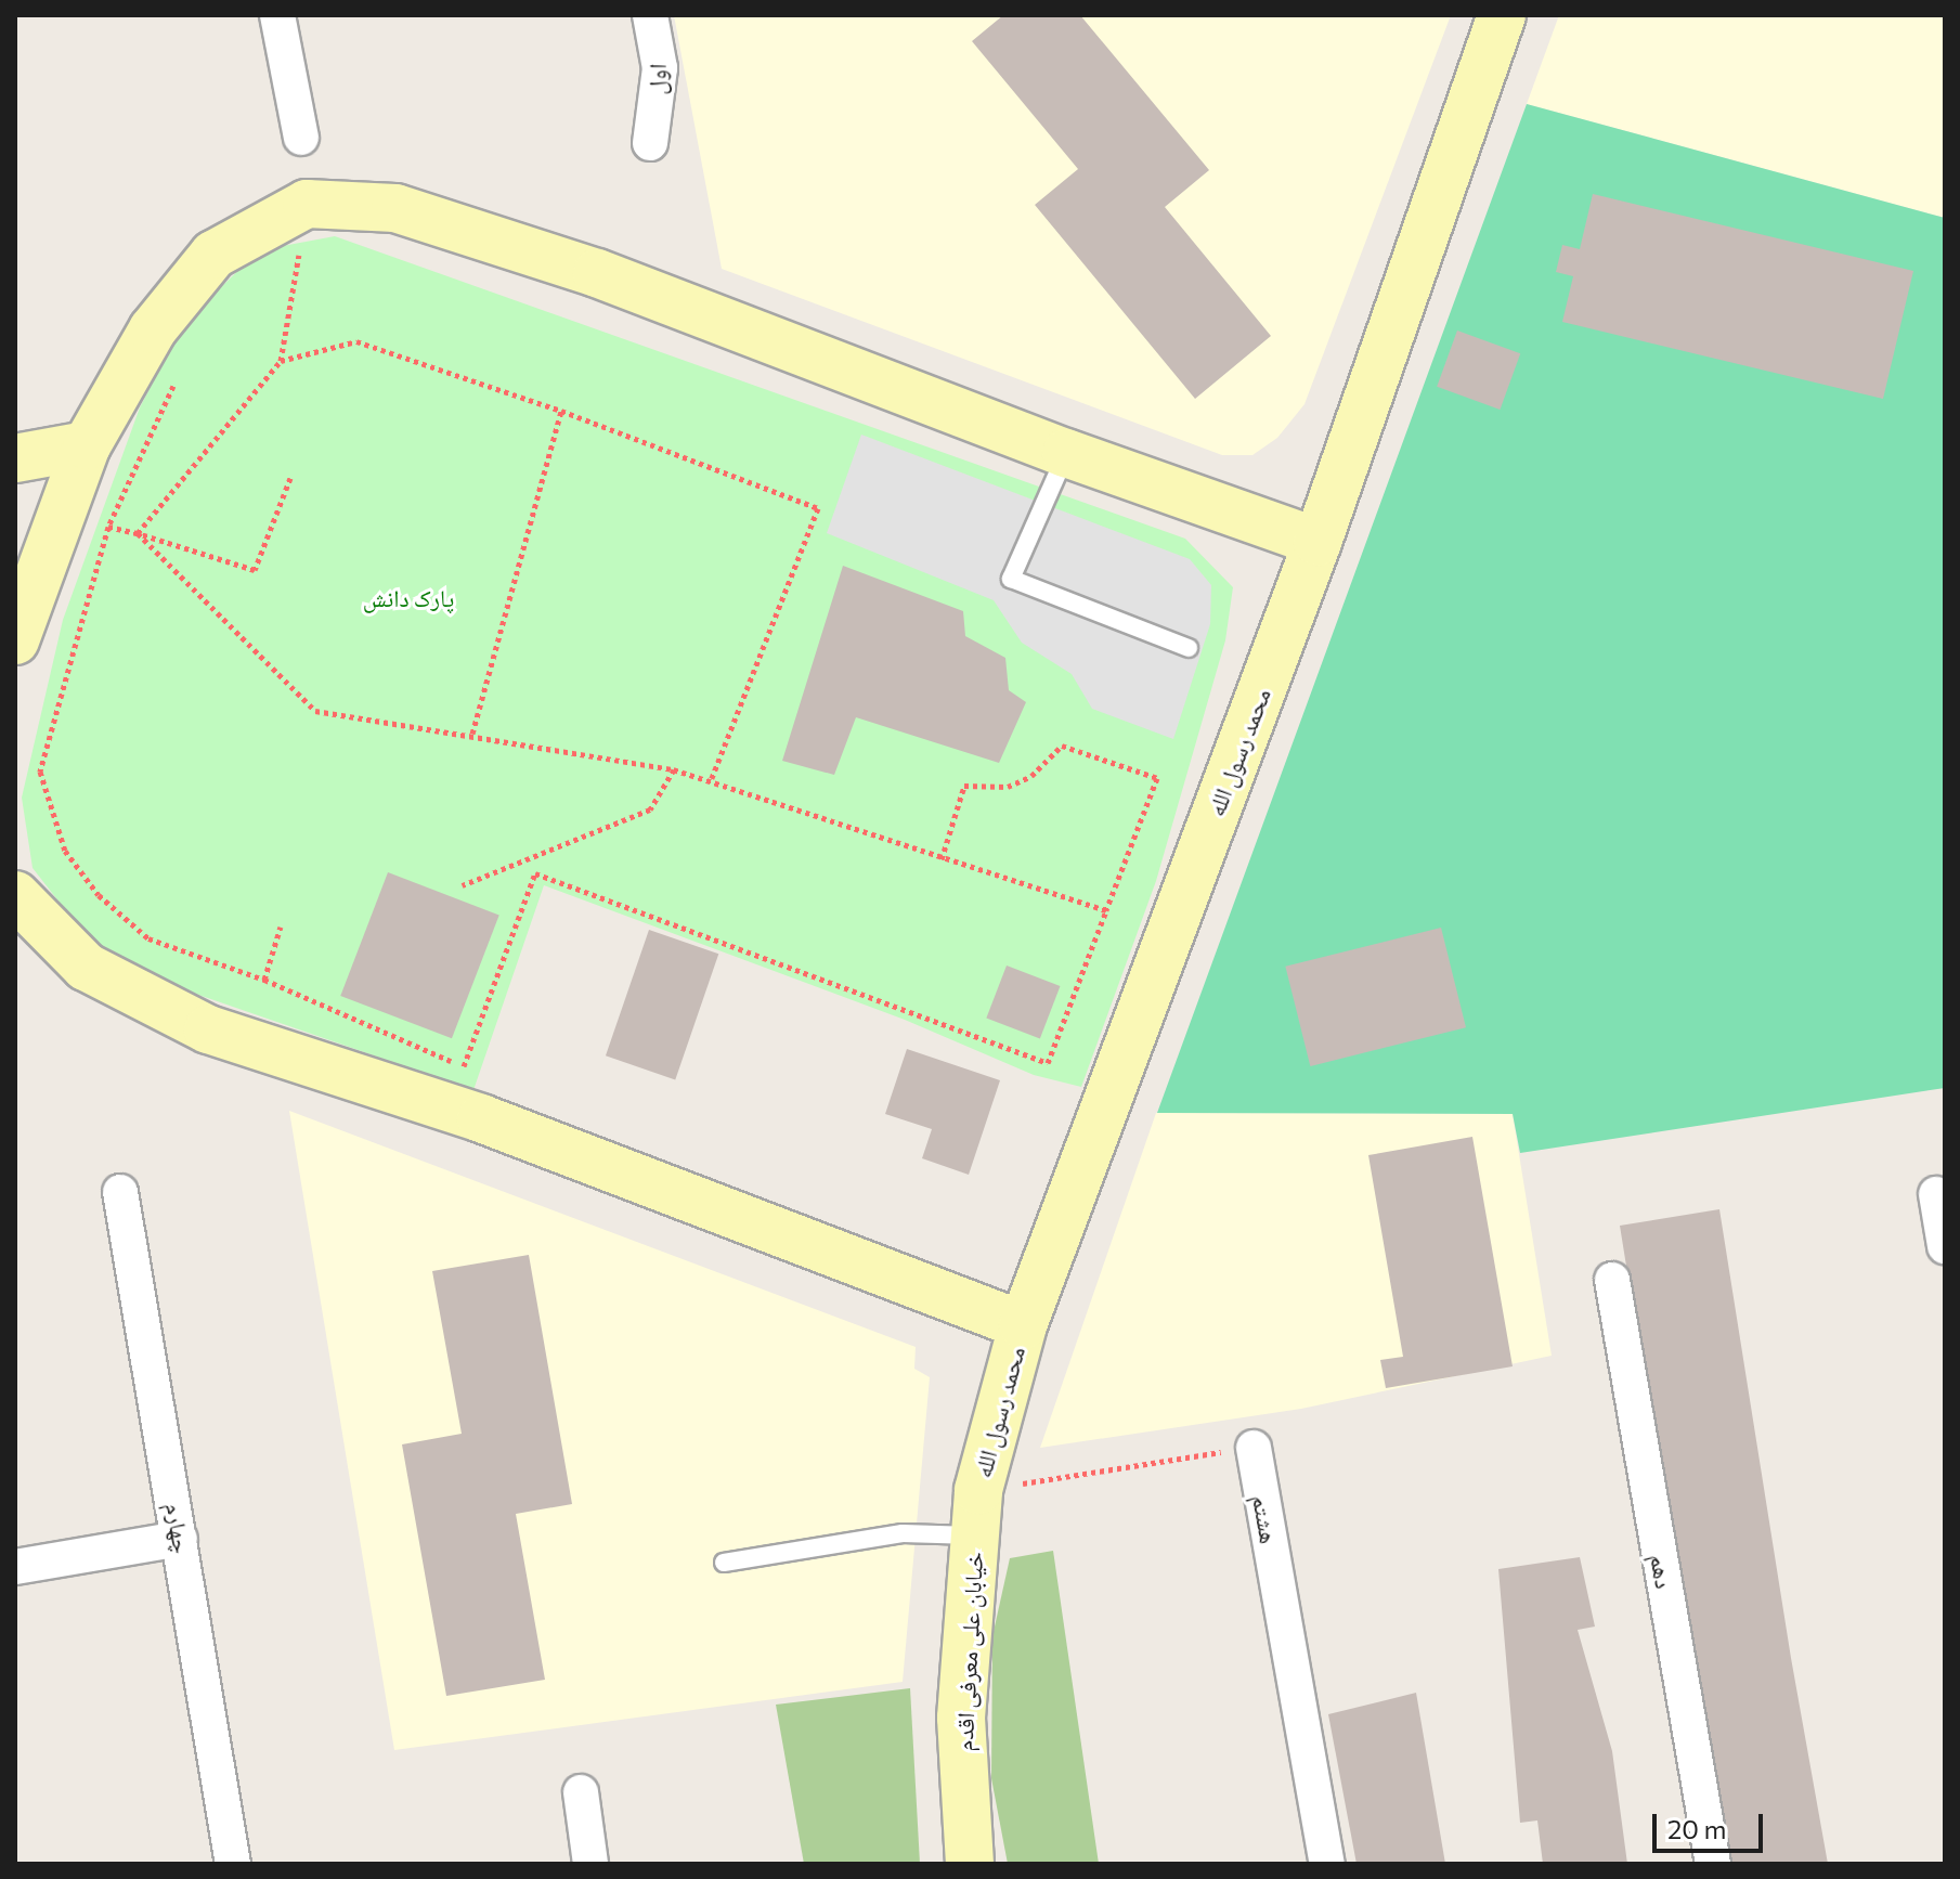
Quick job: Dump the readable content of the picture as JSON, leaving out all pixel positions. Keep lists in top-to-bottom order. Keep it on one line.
{"streets":{"street":["اول","محمد رسول الله","هشتم","چهارم","دهم","خیابان علی معرفی اقدم"]},"crossings":[["محمد رسول الله","خیابان علی معرفی اقدم"]],"parks":["پارک دانش"],"scale_bar":"20 m"}
